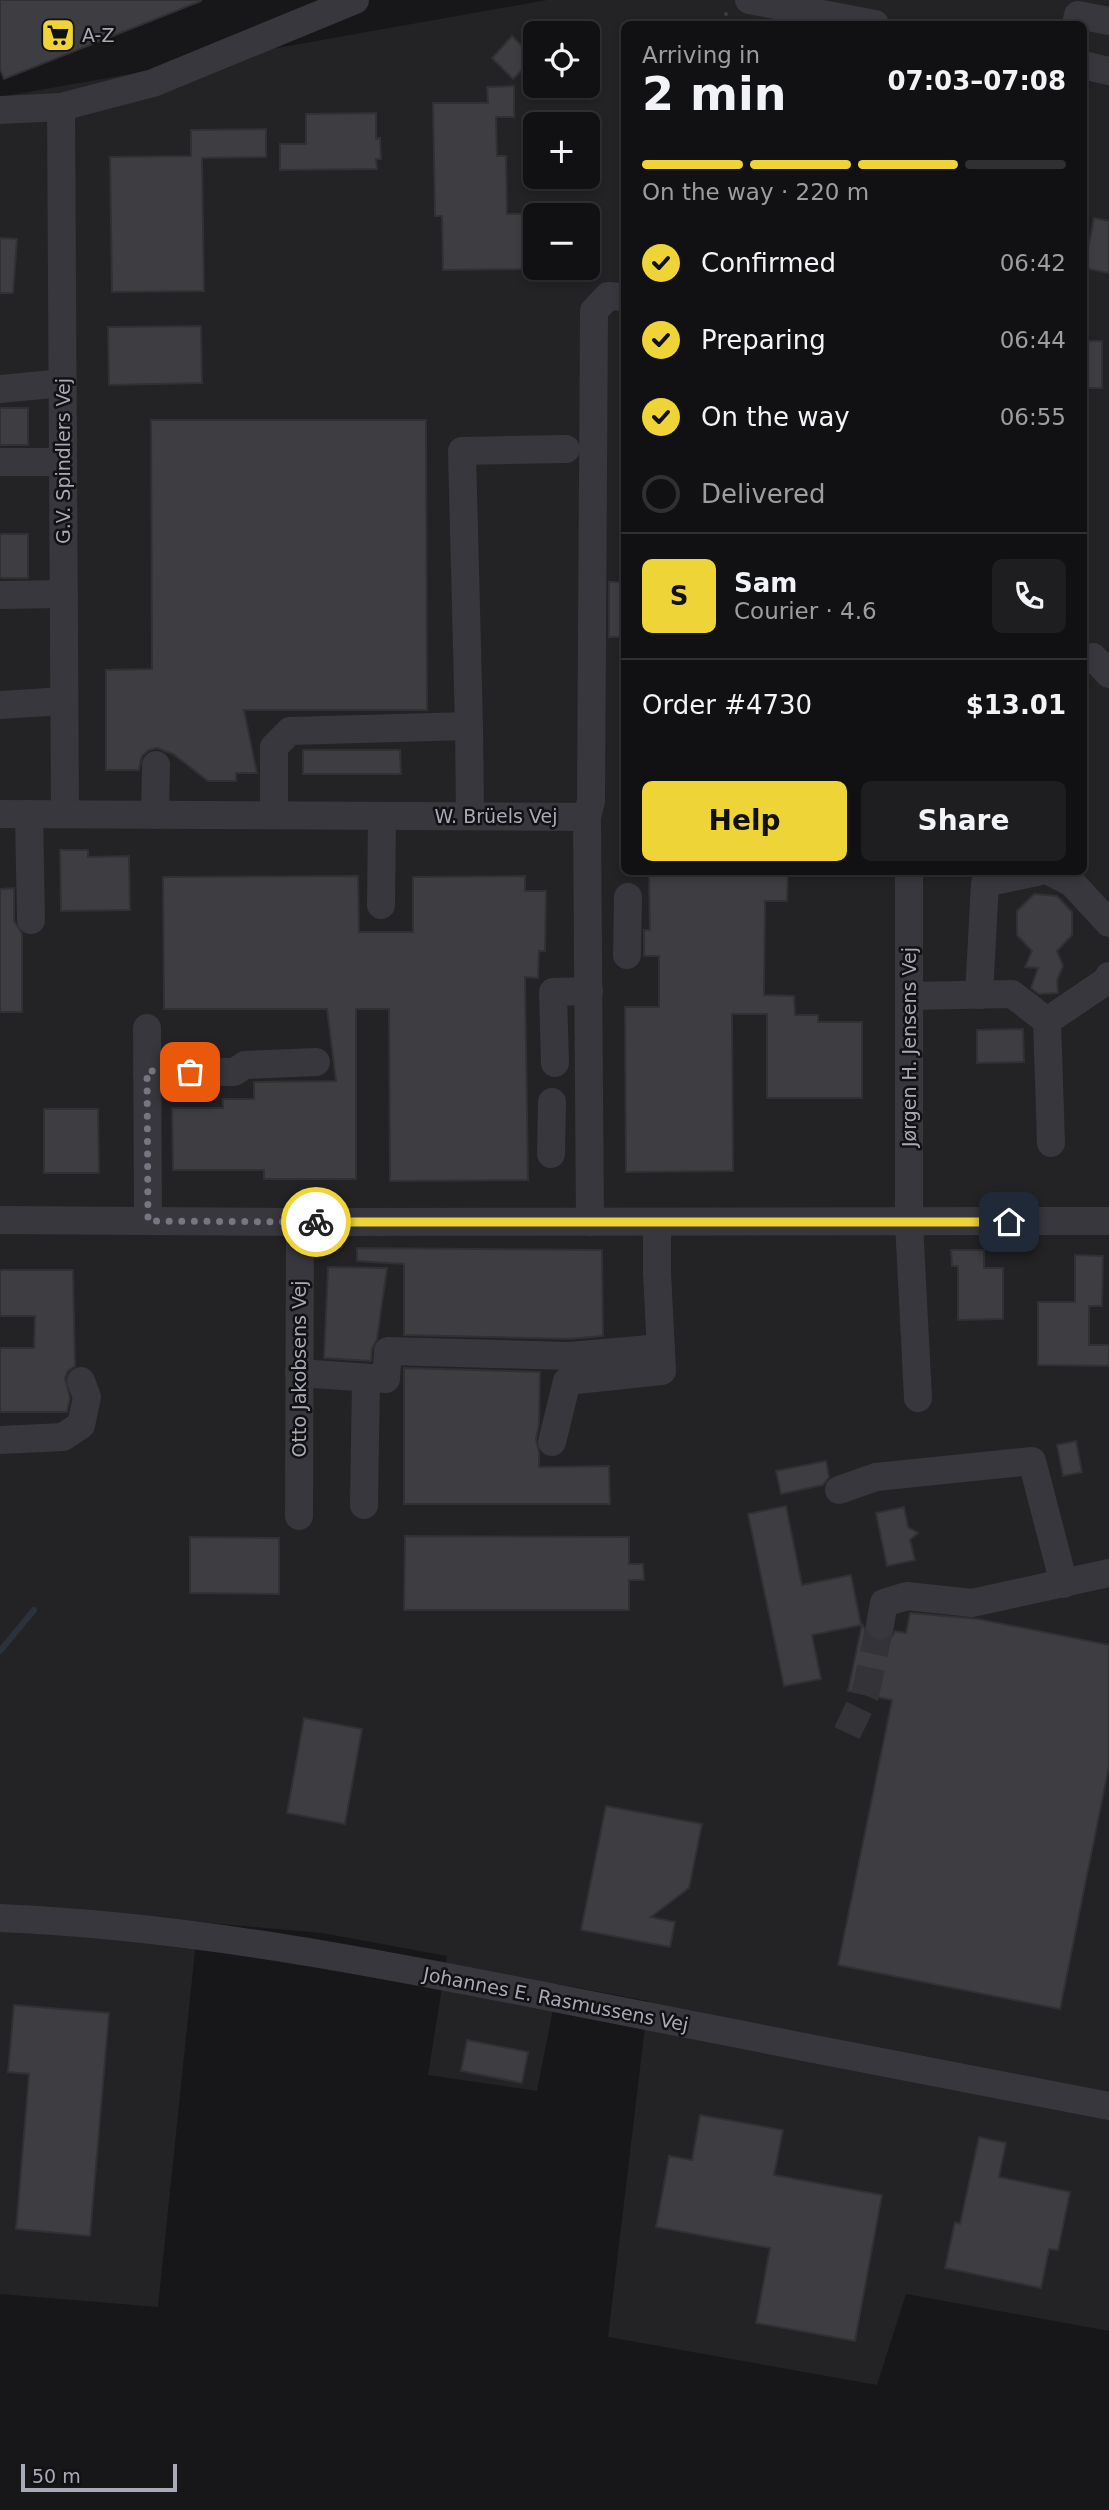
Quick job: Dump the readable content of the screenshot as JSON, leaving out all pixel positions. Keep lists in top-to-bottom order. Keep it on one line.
{"streets":{"street":["G.V. Spindlers Vej","W. Brüels Vej","Jørgen H. Jensens Vej","Otto Jakobsens Vej","Johannes E. Rasmussens Vej"]},"crossings":[["G.V. Spindlers Vej","W. Brüels Vej"]],"places":{"supermarket":["A-Z"]},"scale_bar":"50 m","page":{"map_buttons":["+","−"],"heading":["2 min","Arriving in","07:03–07:08"],"panel":["Sam","Courier · 4.6","Order #4730","$13.01"],"bar":"On the way · 220 m","list":[["Confirmed","06:42"],["Preparing","06:44"],["On the way","06:55"],"Delivered"],"round":"S","buttons":["Help","Share"],"scale":"50 m"}}
